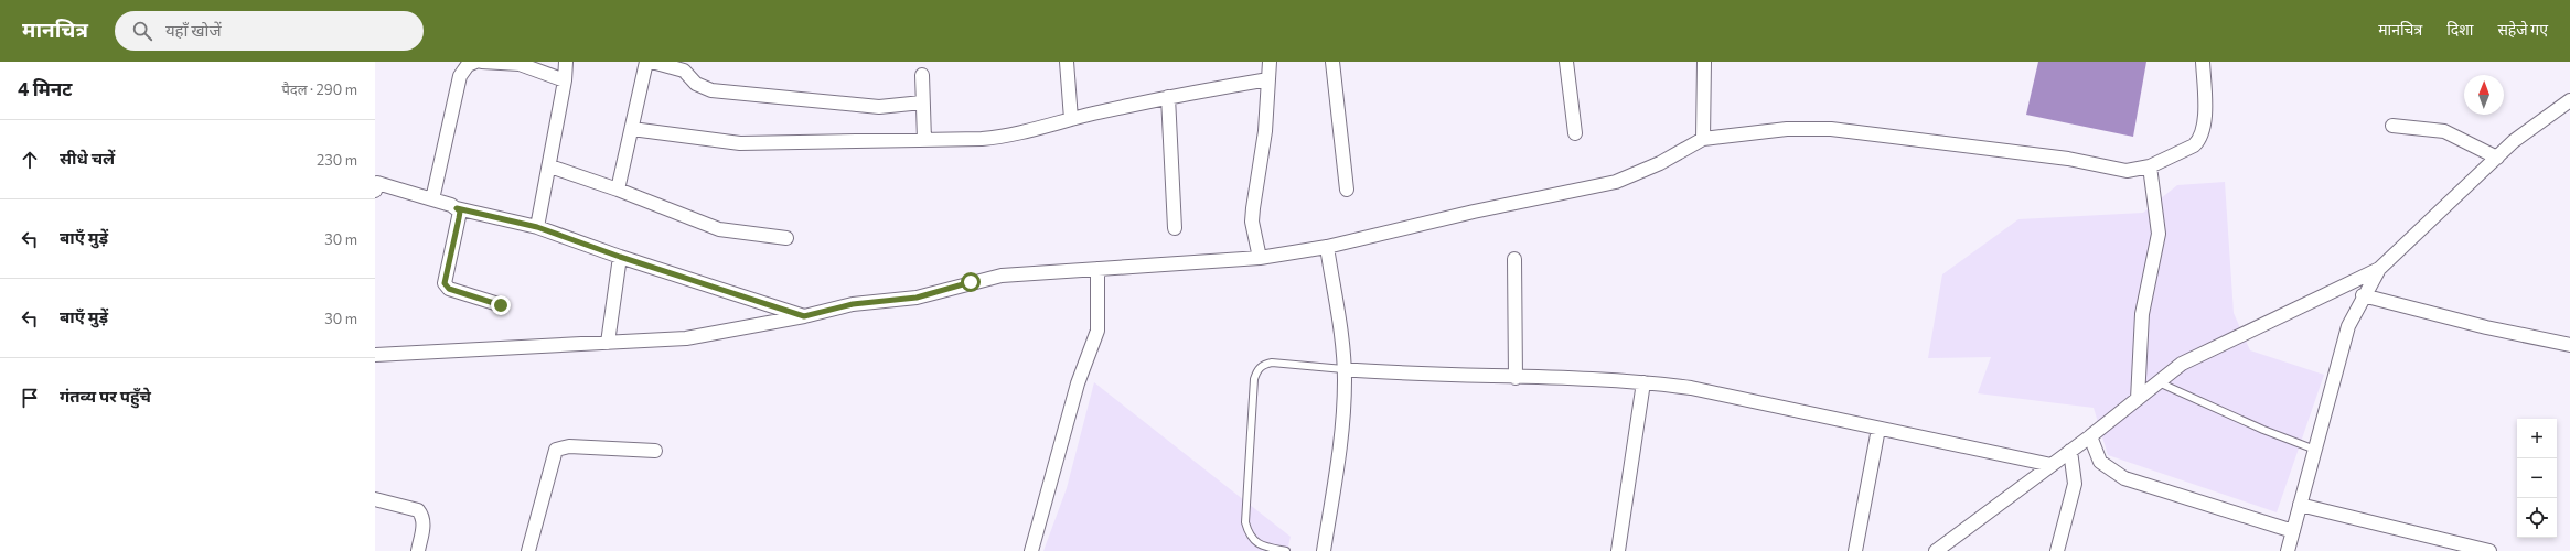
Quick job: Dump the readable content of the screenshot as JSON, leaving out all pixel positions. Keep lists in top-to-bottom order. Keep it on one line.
{"north":"top","page":{"header":"मानचित्र","search":"यहाँ खोजें","nav":["मानचित्र","दिशा","सहेजे गए"],"heading":["4 मिनट","पैदल · 290 m"],"list":[["सीधे चलें","230 m"],["बाएँ मुड़ें","30 m"],["बाएँ मुड़ें","30 m"],"गंतव्य पर पहुँचे"],"map_buttons":["+","−"]}}
